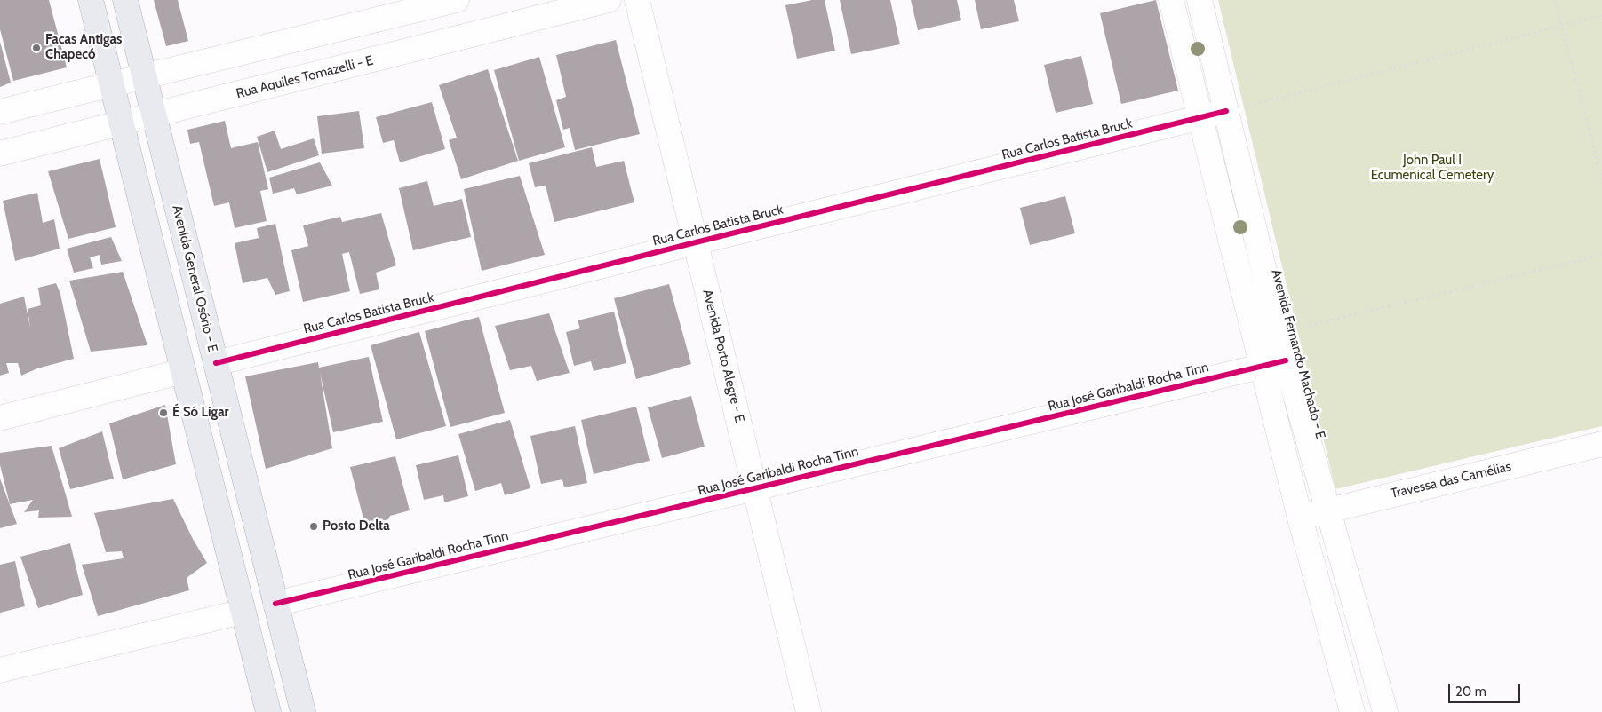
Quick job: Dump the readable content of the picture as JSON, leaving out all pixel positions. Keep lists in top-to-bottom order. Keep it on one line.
{"streets":{"main road":["Avenida General Osório - E"],"street":["Rua Aquiles Tomazelli - E","Rua Carlos Batista Bruck","Avenida Fernando Machado - E","Avenida Porto Alegre - E","Rua José Garibaldi Rocha Tinn","Travessa das Camélias"]},"crossings":[["Rua Aquiles Tomazelli - E","Avenida General Osório - E"],["Rua Carlos Batista Bruck","Avenida General Osório - E"],["Rua Carlos Batista Bruck","Avenida Fernando Machado - E"],["Rua Carlos Batista Bruck","Avenida Porto Alegre - E"],["Avenida General Osório - E","Rua José Garibaldi Rocha Tinn"],["Avenida Fernando Machado - E","Rua José Garibaldi Rocha Tinn"],["Avenida Fernando Machado - E","Travessa das Camélias"],["Avenida Porto Alegre - E","Rua José Garibaldi Rocha Tinn"]],"parks":["John Paul I Ecumenical Cemetery"],"places":["Facas Antigas Chapecó","É Só Ligar","Posto Delta"],"scale_bar":"20 m"}
